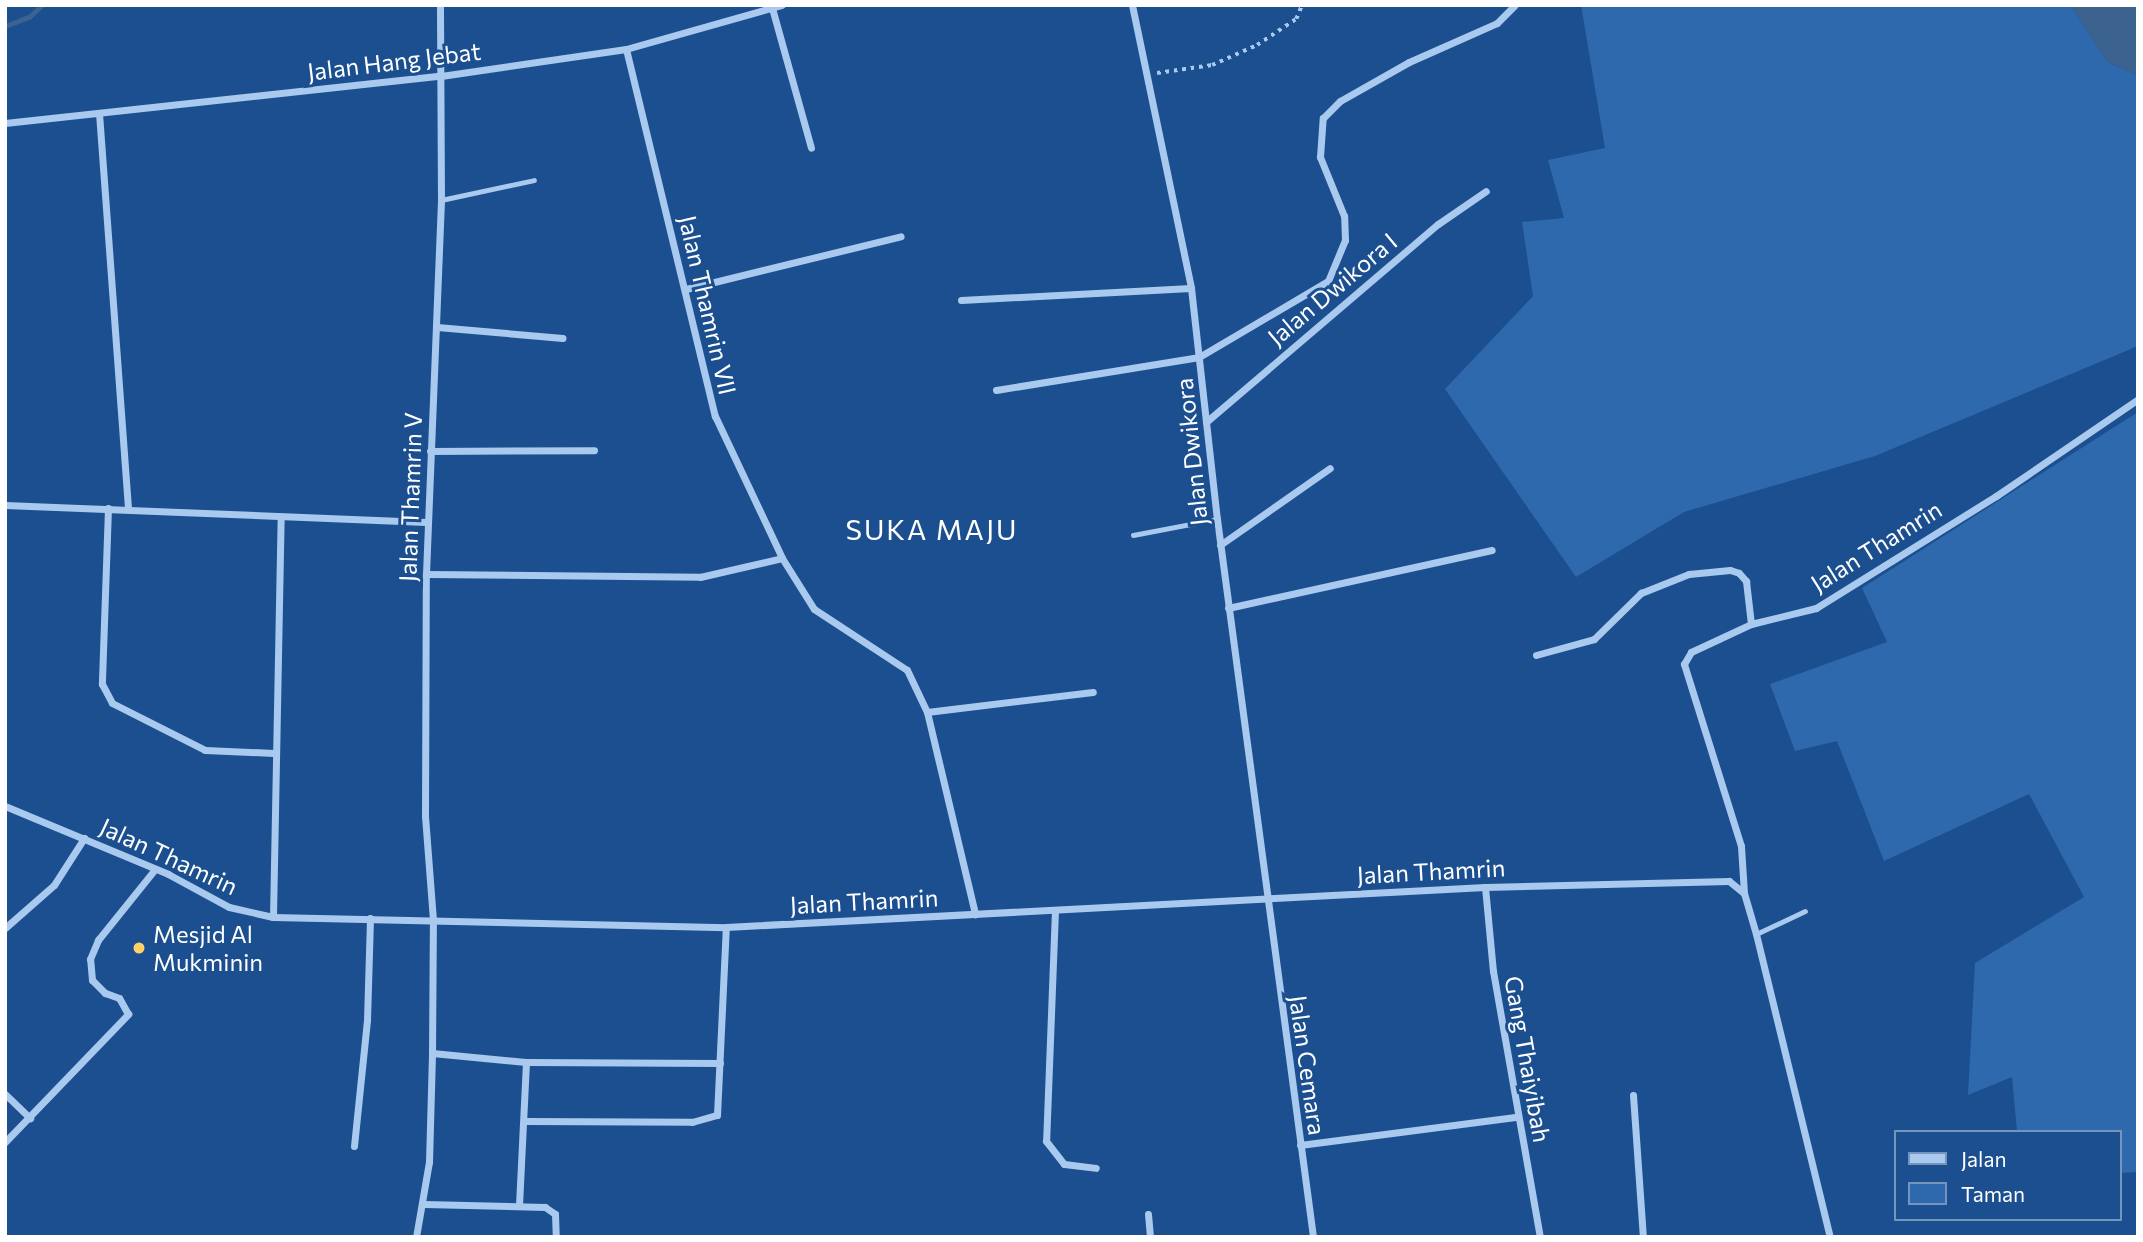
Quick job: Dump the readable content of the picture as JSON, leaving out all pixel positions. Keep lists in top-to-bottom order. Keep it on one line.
{"streets":{"street":["Jalan Hang Jebat","Jalan Dwikora I","Jalan Thamrin VII","Jalan Dwikora","Jalan Thamrin V","Jalan Thamrin","Gang Thaiyibah","Jalan Cemara"]},"crossings":[["Jalan Hang Jebat","Jalan Thamrin VII"],["Jalan Hang Jebat","Jalan Thamrin V"],["Jalan Dwikora I","Jalan Dwikora"],["Jalan Thamrin VII","Jalan Thamrin"],["Jalan Dwikora","Jalan Thamrin"],["Jalan Dwikora","Jalan Cemara"],["Jalan Thamrin V","Jalan Thamrin"],["Jalan Thamrin","Gang Thaiyibah"],["Jalan Thamrin","Jalan Cemara"]],"districts":["SUKA MAJU"],"places":["Mesjid Al Mukminin"],"legend":["Jalan","Taman"]}
